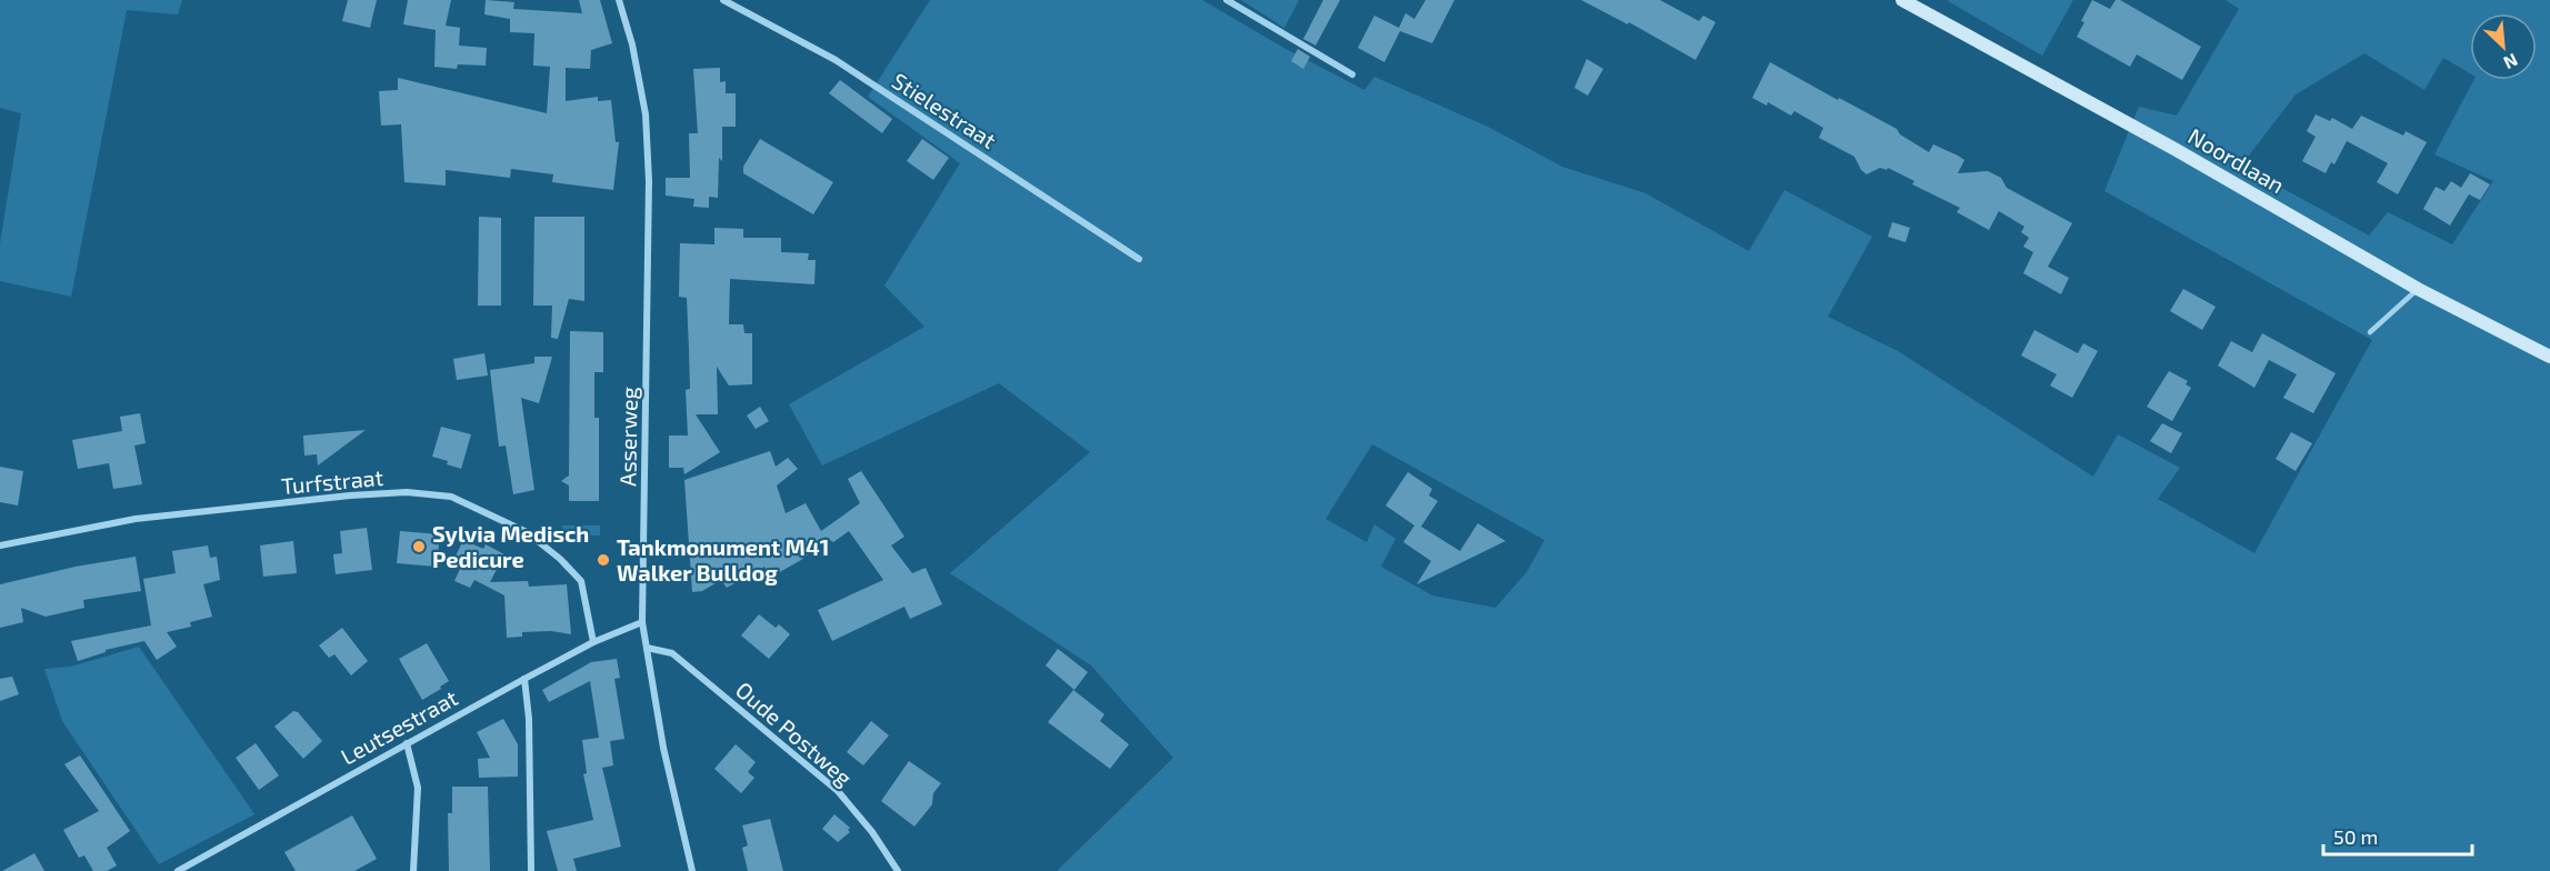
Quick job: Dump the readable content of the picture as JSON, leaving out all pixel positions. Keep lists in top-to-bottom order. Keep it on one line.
{"streets":{"main road":["Noordlaan"],"street":["Stielestraat","Asserweg","Turfstraat","Leutsestraat","Oude Postweg"]},"crossings":[["Asserweg","Leutsestraat"],["Asserweg","Oude Postweg"],["Turfstraat","Leutsestraat"]],"places":["Sylvia Medisch Pedicure","Tankmonument M41 Walker Bulldog"],"scale_bar":"50 m","north":"bottom right"}
